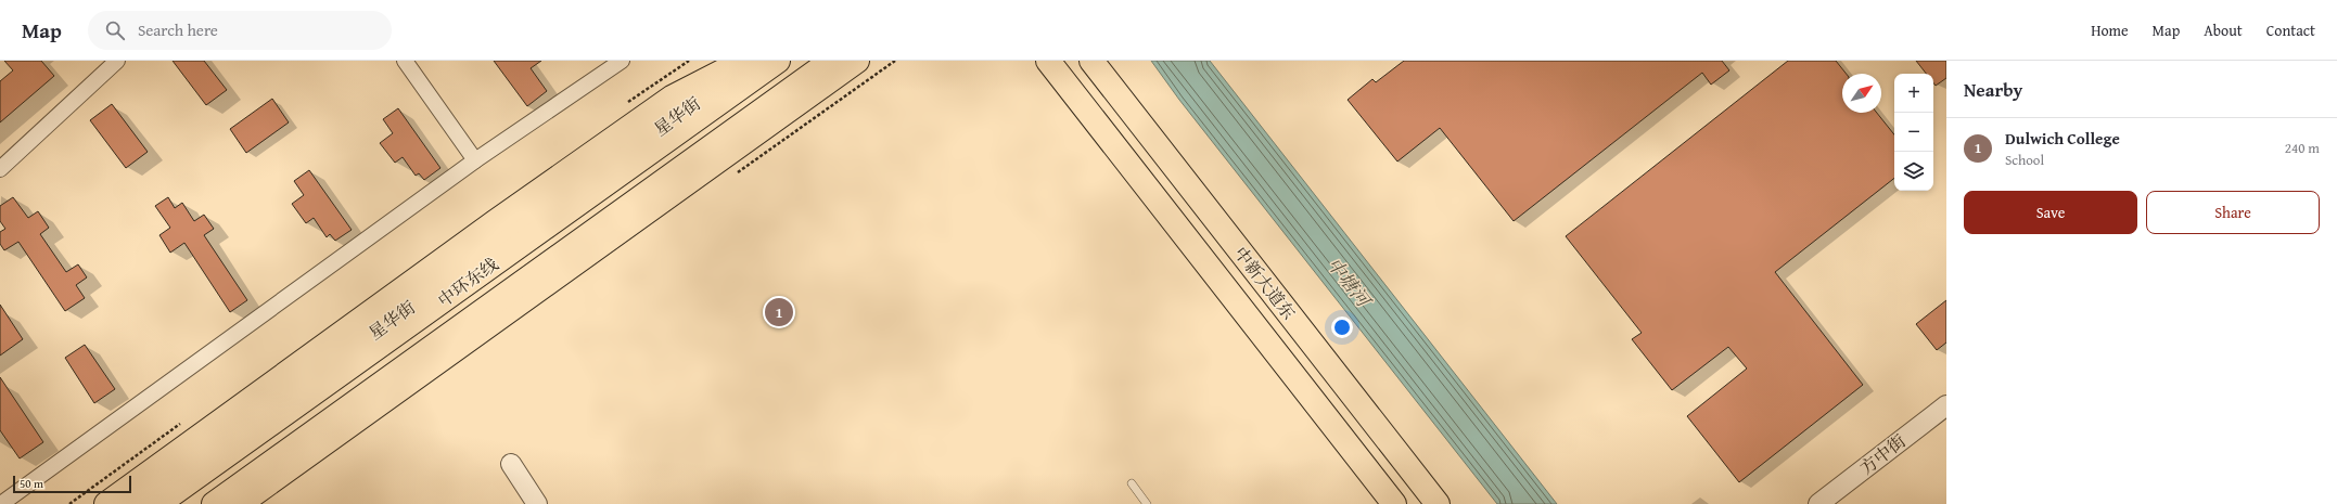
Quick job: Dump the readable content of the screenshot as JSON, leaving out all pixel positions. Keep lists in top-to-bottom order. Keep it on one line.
{"streets":{"main road":["星华街","中环东线","中新大道东"],"street":["方中街"]},"water":["中塘河"],"scale_bar":"50 m","north":"top right","page":{"header":"Map","search":"Search here","nav":["Home","Map","About","Contact"],"heading":"Nearby","map_buttons":["+","−"],"list":[{"mark":"1","name":"Dulwich College","note":"School","value":"240 m"}],"buttons":["Save","Share"],"pins":"1","scale":"50 m"}}
